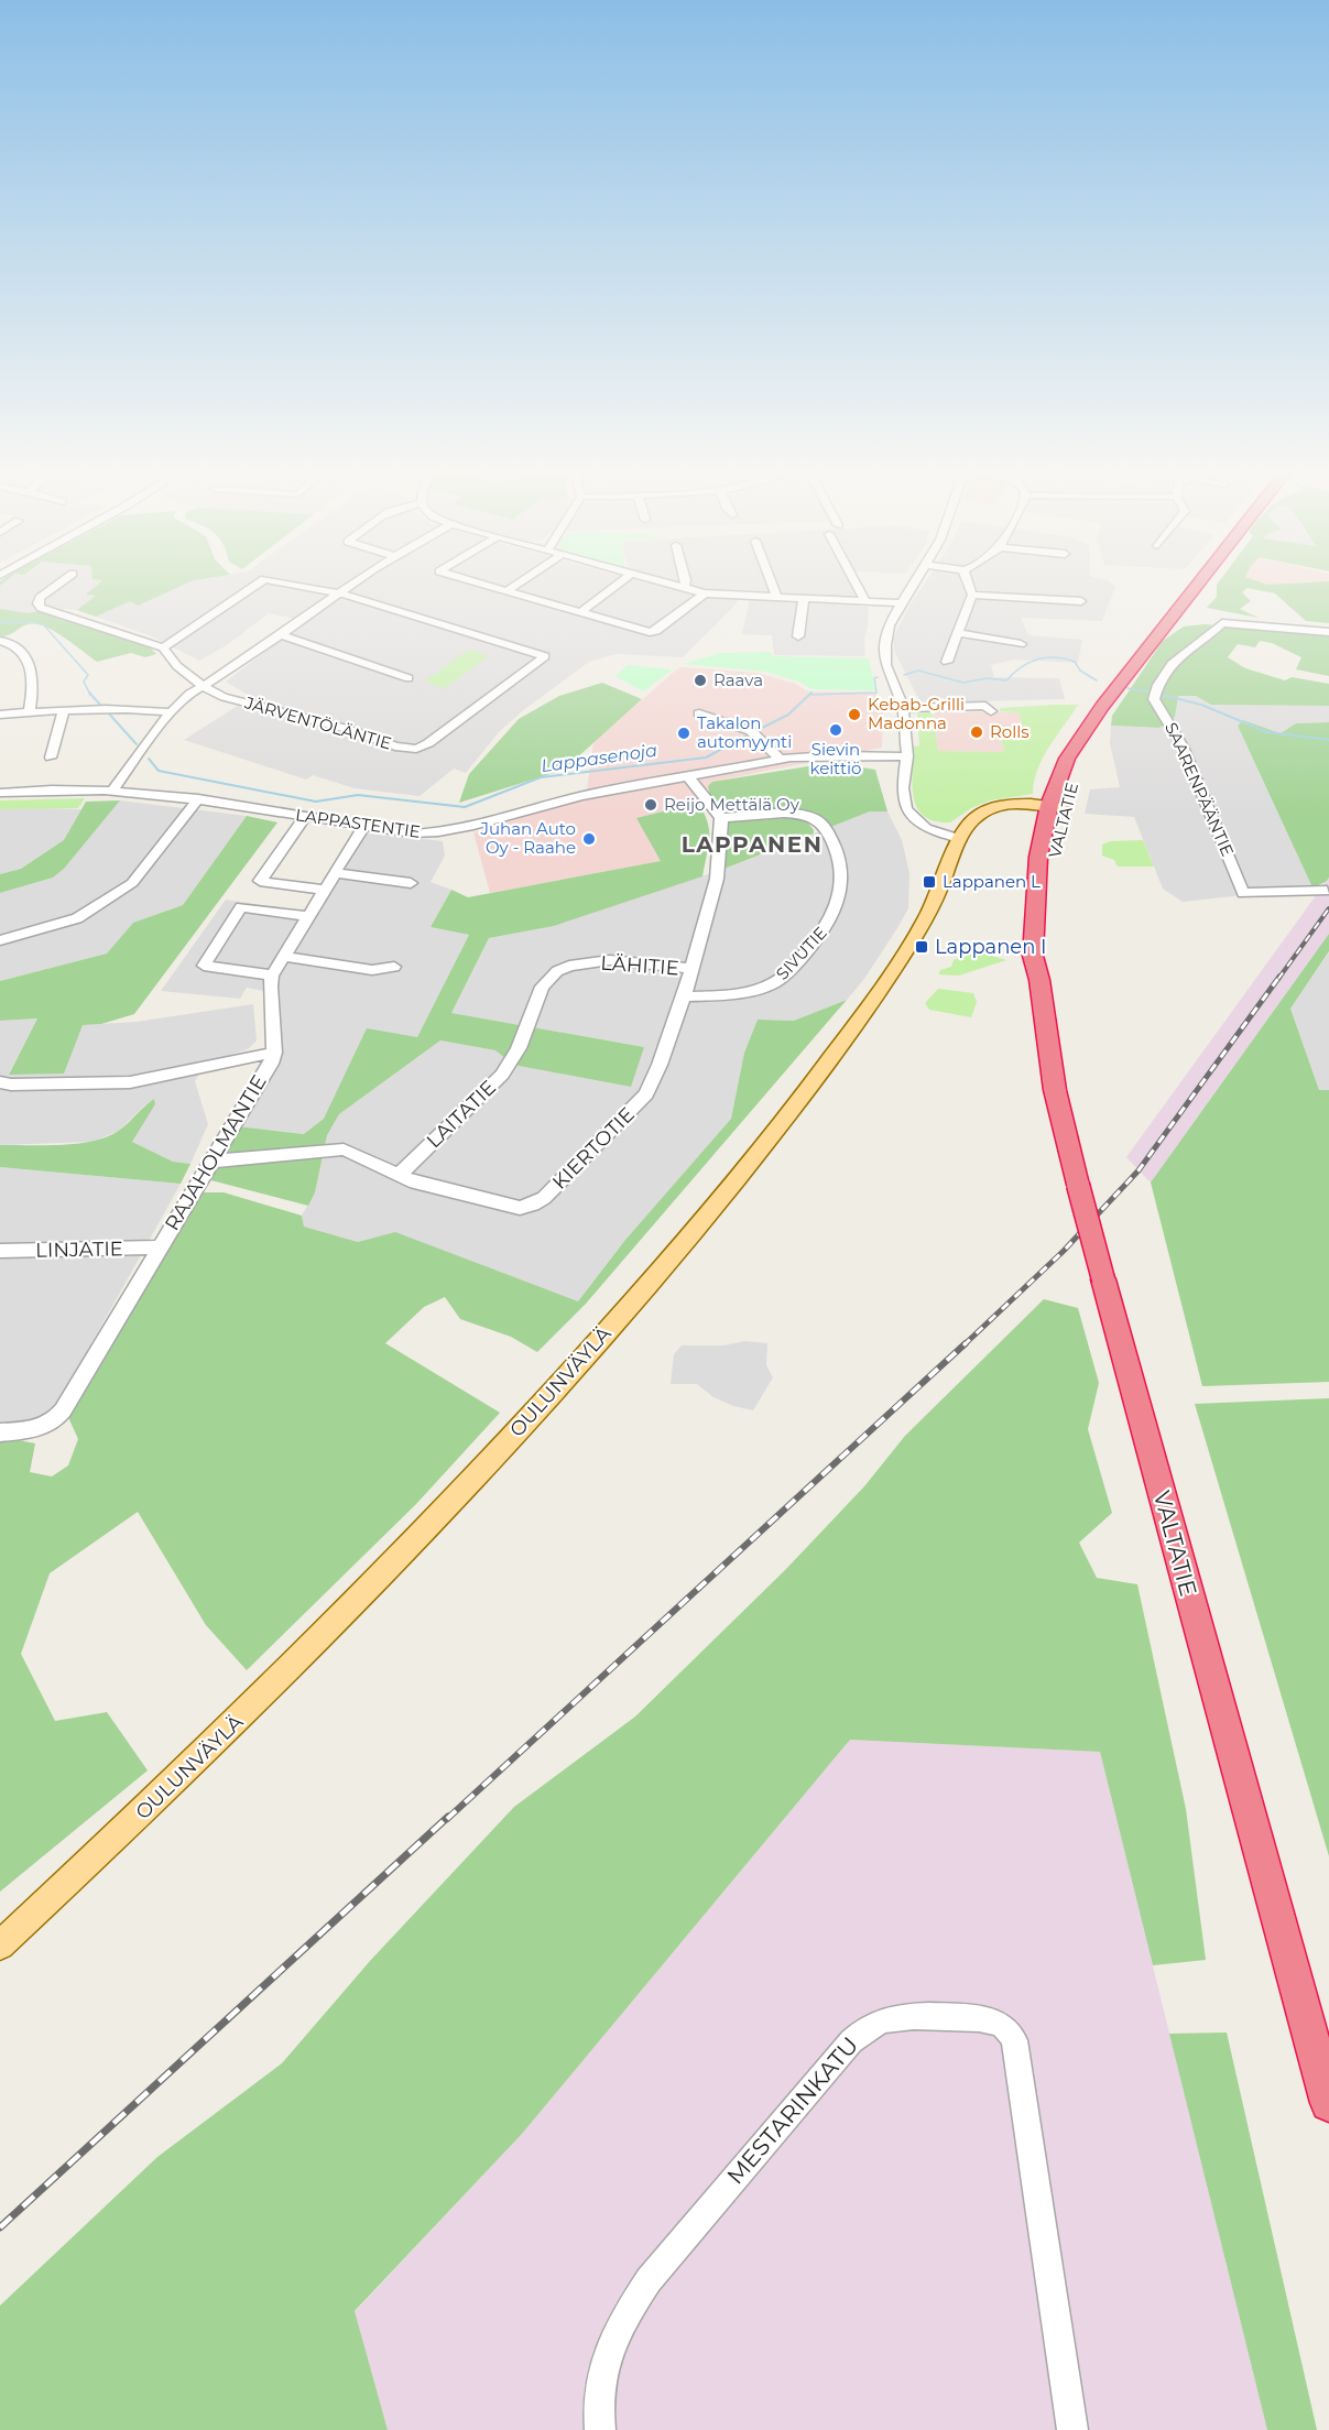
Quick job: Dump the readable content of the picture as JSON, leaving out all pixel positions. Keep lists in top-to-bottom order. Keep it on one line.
{"streets":{"highway":["VALTATIE"],"main road":["OULUNVÄYLÄ"],"street":["JÄRVENTÖLÄNTIE","SAARENPÄÄNTIE","LAPPASTENTIE","SIVUTIE","LÄHITIE","LAITATIE","KIERTOTIE","RAJAHOLMANTIE","LINJATIE","MESTARINKATU"]},"crossings":[["VALTATIE","OULUNVÄYLÄ"],["LAPPASTENTIE","RAJAHOLMANTIE"],["SIVUTIE","KIERTOTIE"],["LÄHITIE","LAITATIE"],["LÄHITIE","KIERTOTIE"],["LAITATIE","KIERTOTIE"],["KIERTOTIE","RAJAHOLMANTIE"],["RAJAHOLMANTIE","LINJATIE"]],"districts":["LAPPANEN"],"water":["Lappasenoja"],"places":{"other":["Raava","Kebab-Grilli Madonna","Sievin keittiö","Rolls","Takalon automyynti","Reijo Mettälä Oy","Juhan Auto Oy - Raahe"],"transit":["Lappanen L","Lappanen I"]}}
